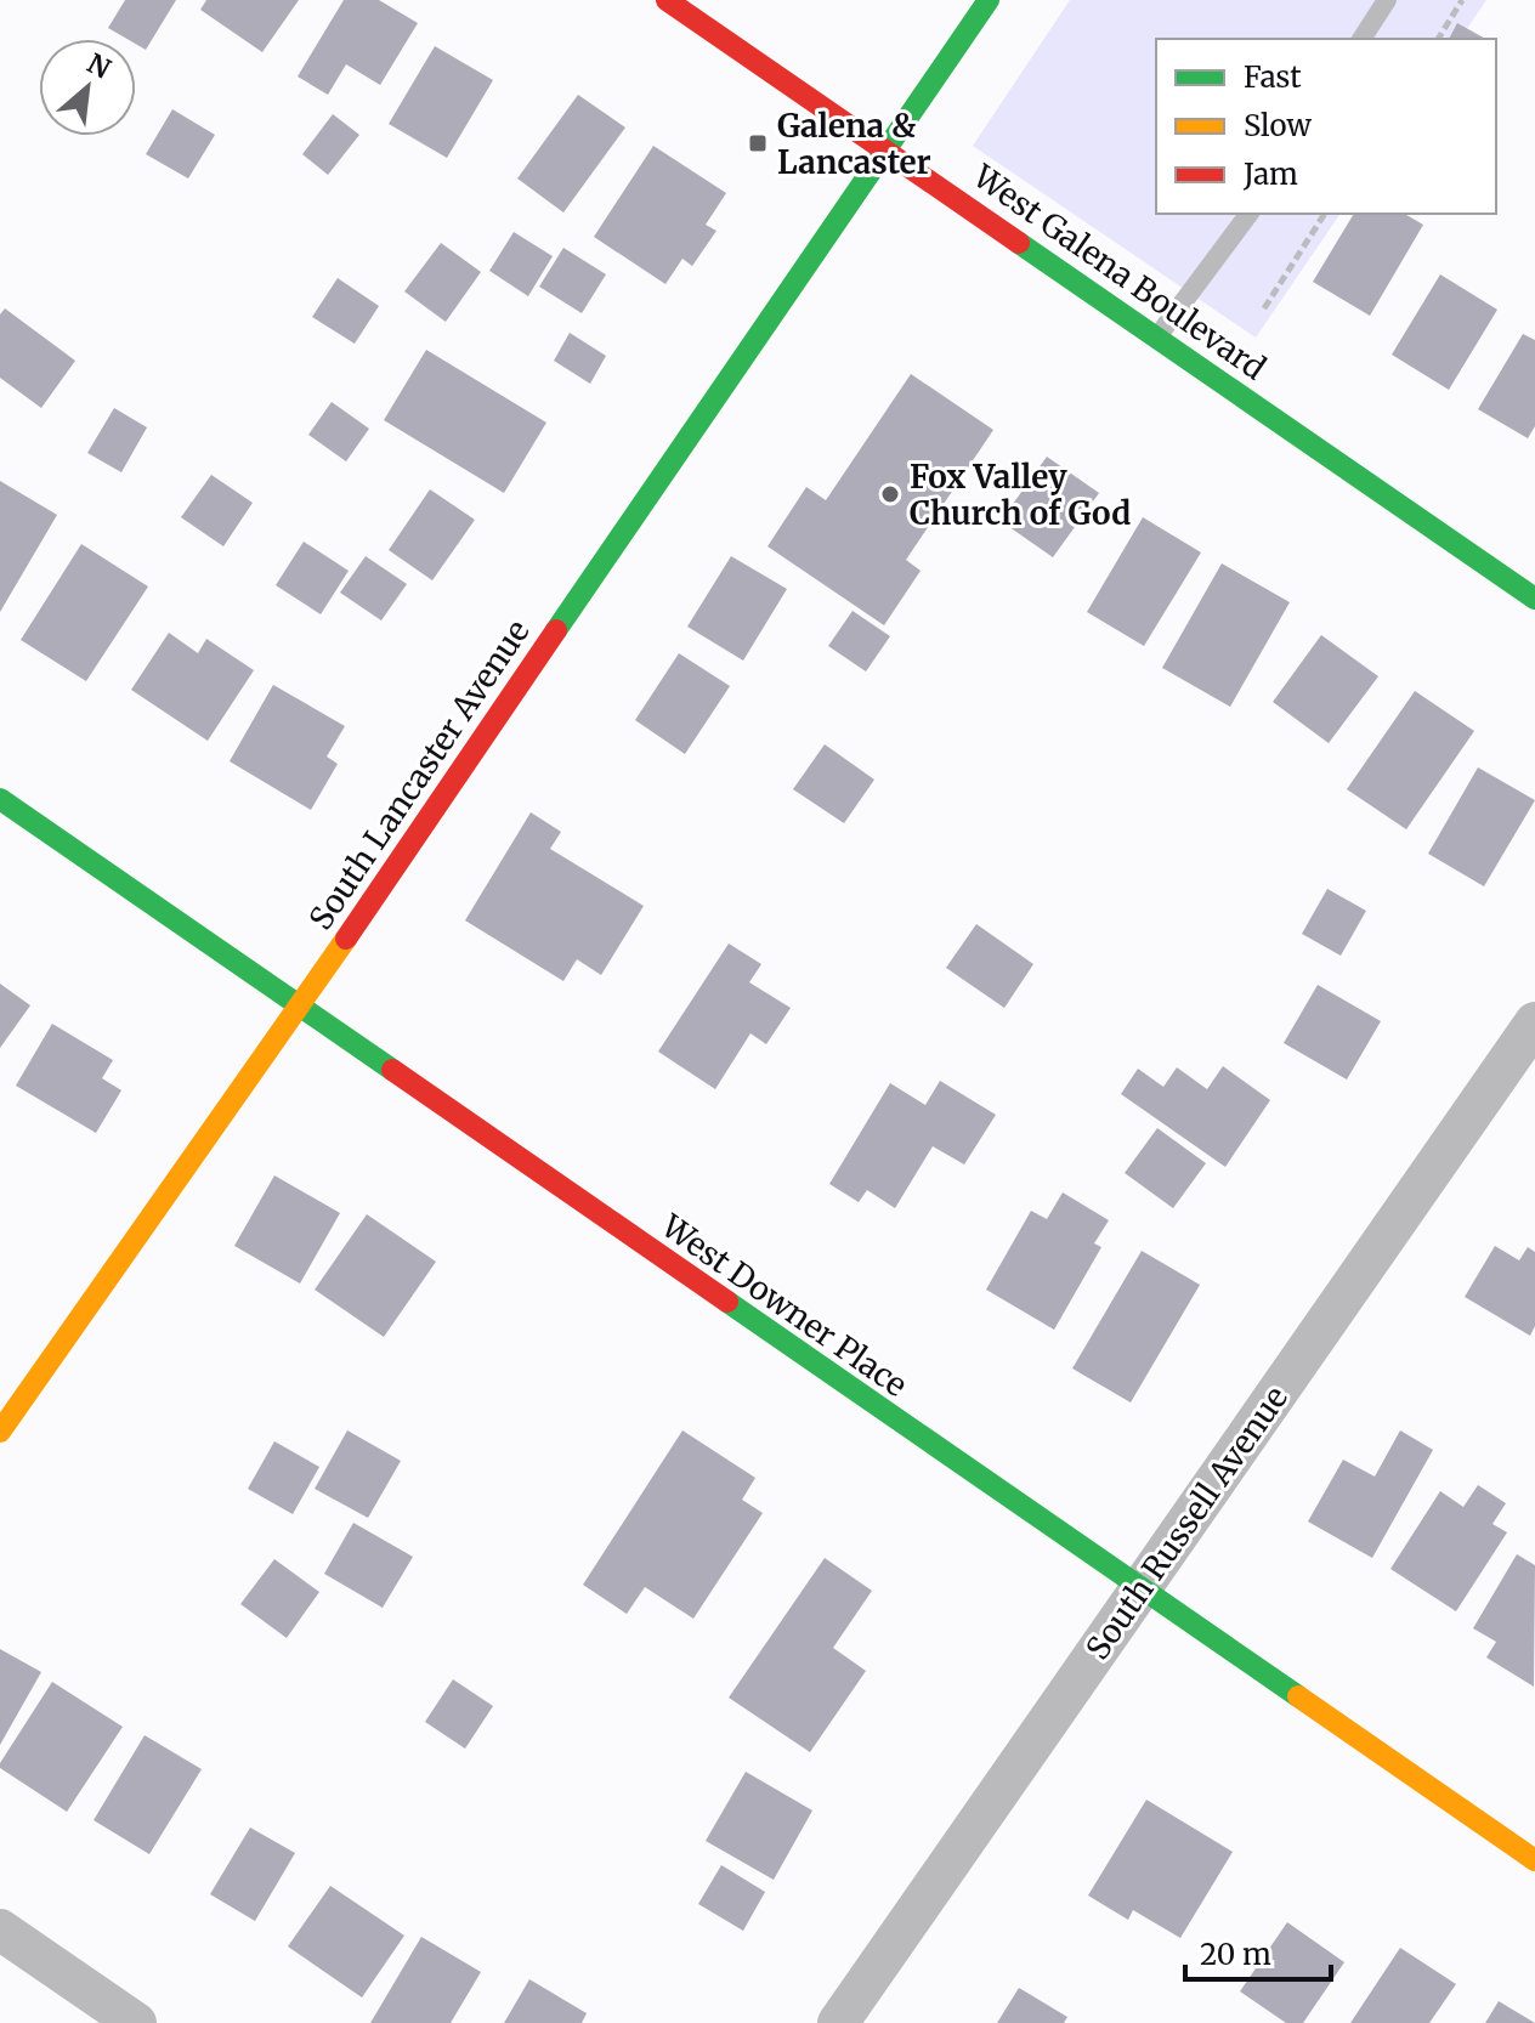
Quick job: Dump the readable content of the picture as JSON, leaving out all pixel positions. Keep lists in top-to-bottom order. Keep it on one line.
{"streets":{"street":["West Galena Boulevard","South Lancaster Avenue","West Downer Place","South Russell Avenue"]},"crossings":[["West Galena Boulevard","South Lancaster Avenue"],["South Lancaster Avenue","West Downer Place"],["West Downer Place","South Russell Avenue"]],"places":{"transit":["Galena & Lancaster"],"other":["Fox Valley Church of God"]},"legend":["Fast","Slow","Jam"],"scale_bar":"20 m","north":"top right"}
